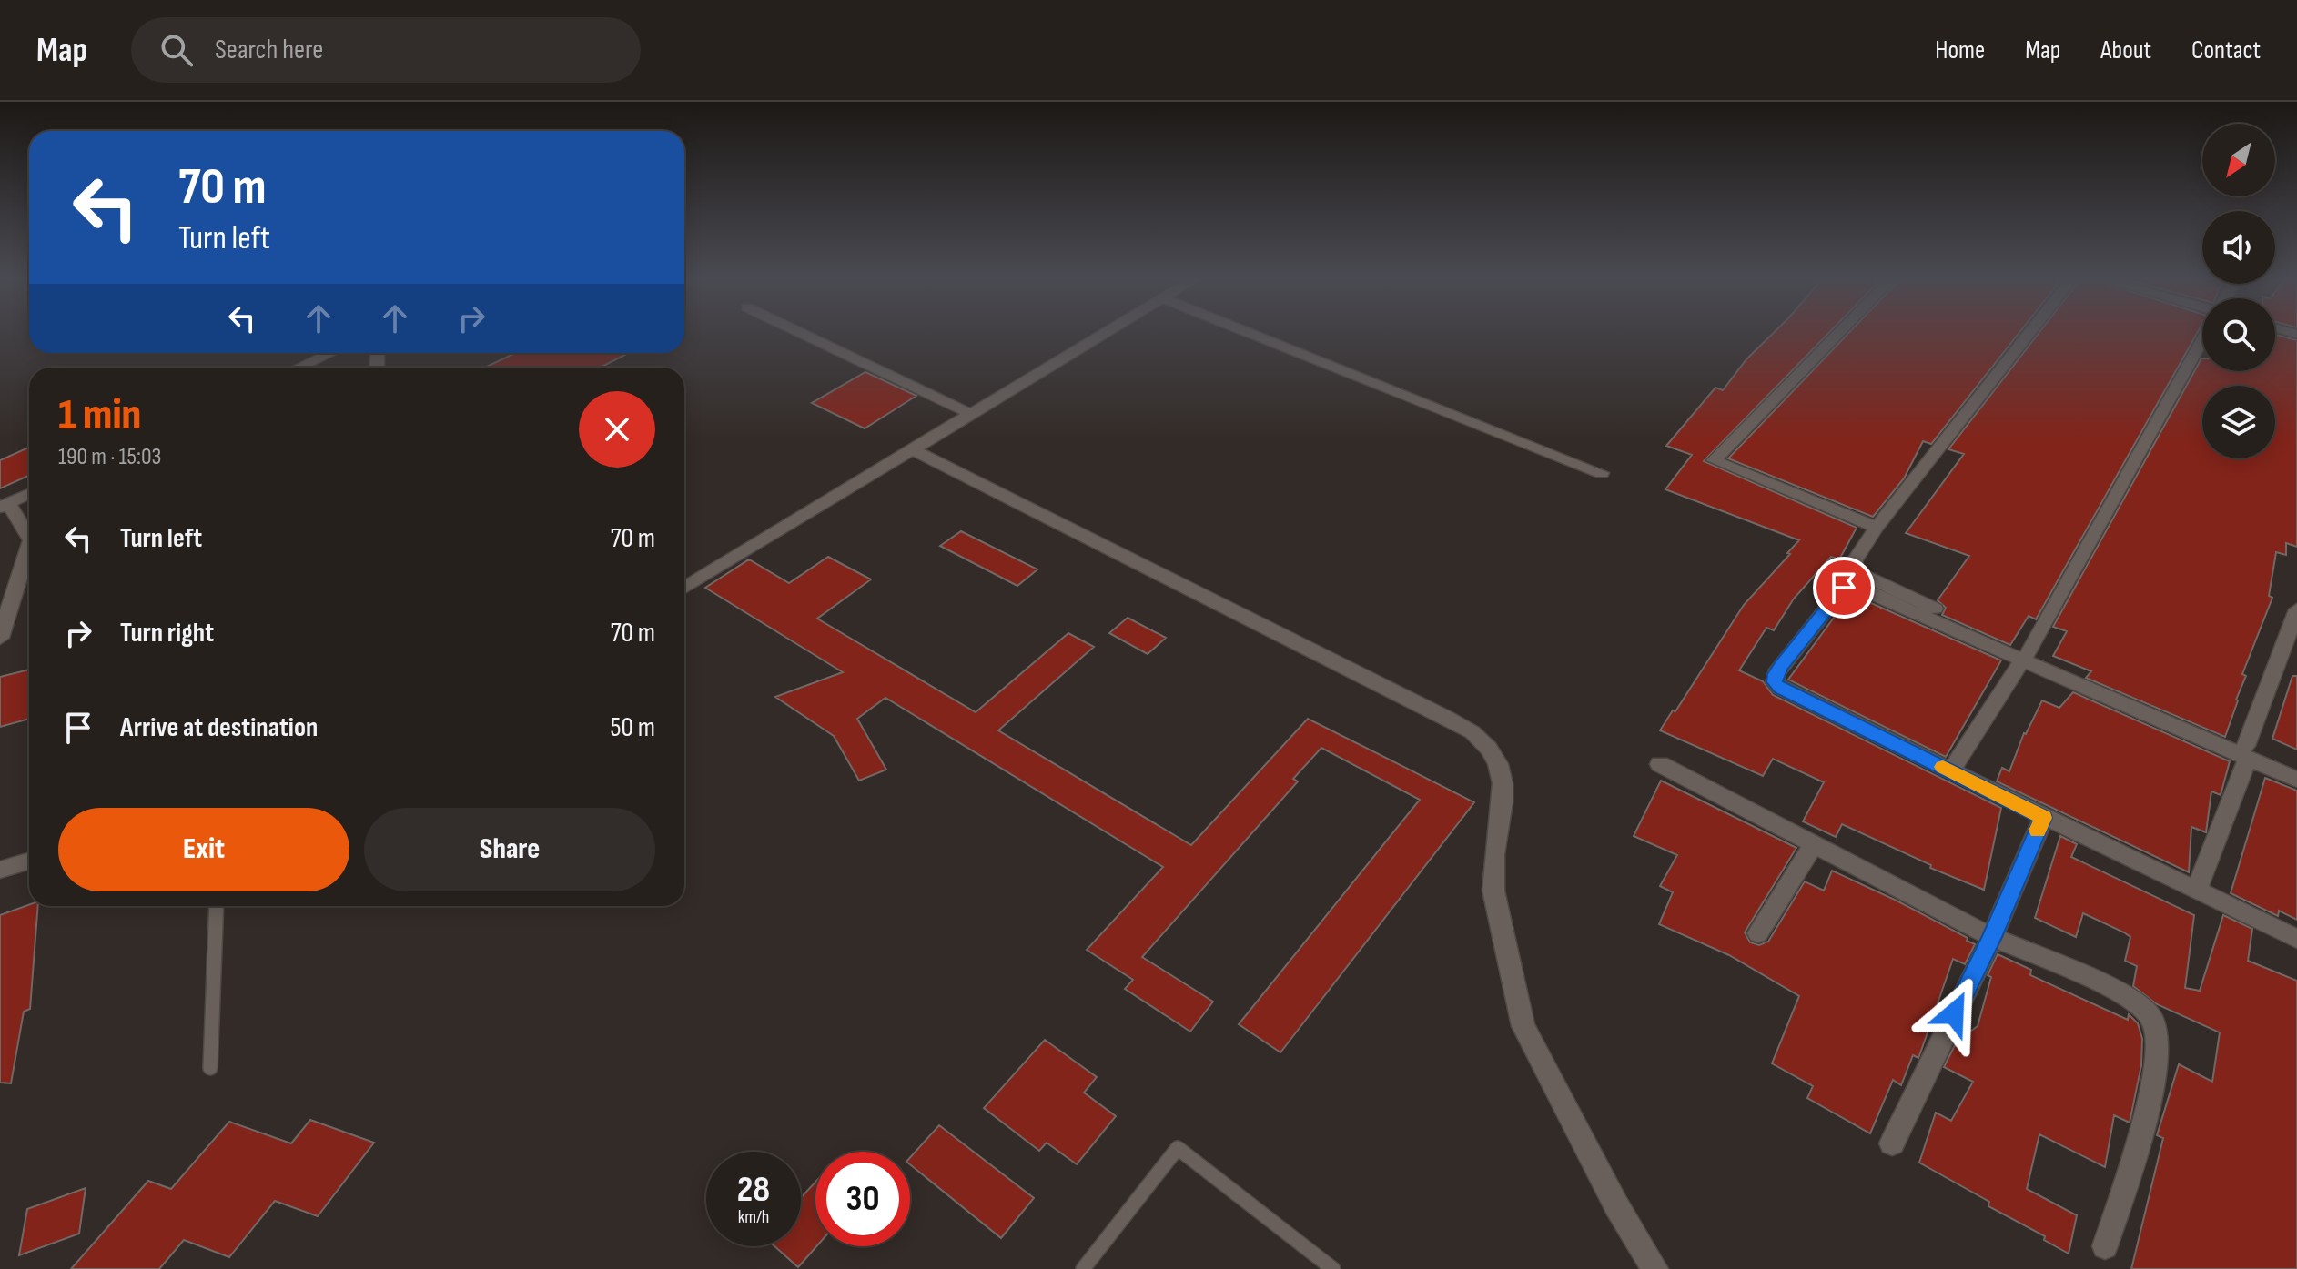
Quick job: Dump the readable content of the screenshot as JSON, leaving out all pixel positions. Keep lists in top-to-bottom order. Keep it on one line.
{"north":"bottom left","page":{"header":"Map","search":"Search here","nav":["Home","Map","About","Contact"],"turn":["70 m","Turn left"],"heading":["1 min","190 m · 15:03"],"list":[{"name":"Turn left","value":"70 m"},{"name":"Turn right","value":"70 m"},{"name":"Arrive at destination","value":"50 m"}],"buttons":["Exit","Share"],"speed":"28 km/h","limit":"30"}}
